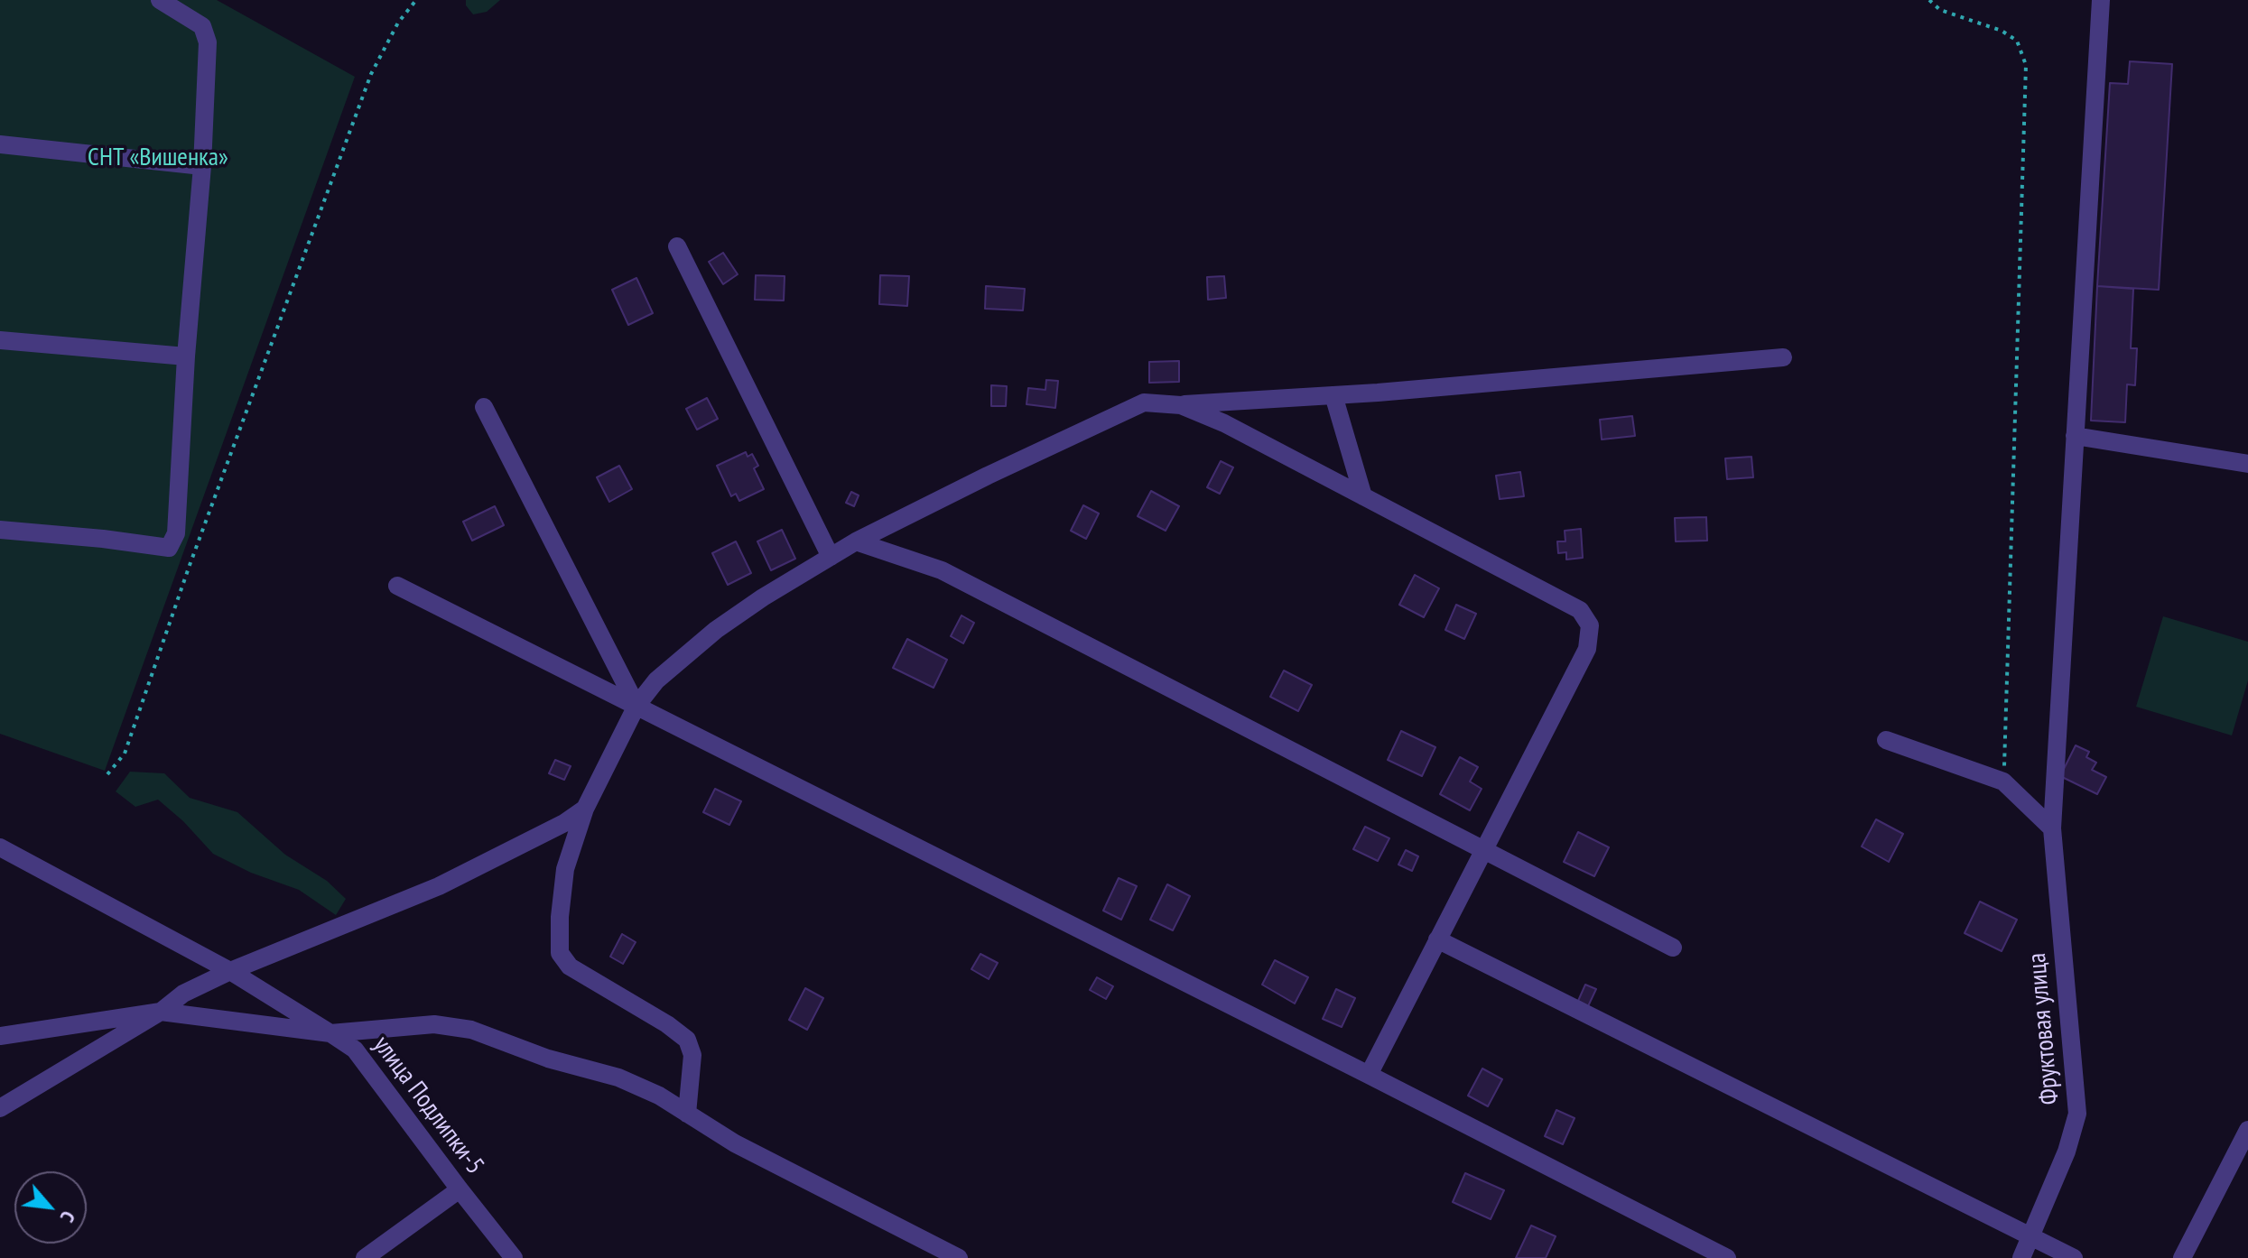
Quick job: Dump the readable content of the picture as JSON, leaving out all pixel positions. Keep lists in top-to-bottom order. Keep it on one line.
{"streets":{"street":["Фруктовая улица","улица Подлипки-5"]},"parks":["СНТ «Вишенка»"],"north":"bottom right"}
